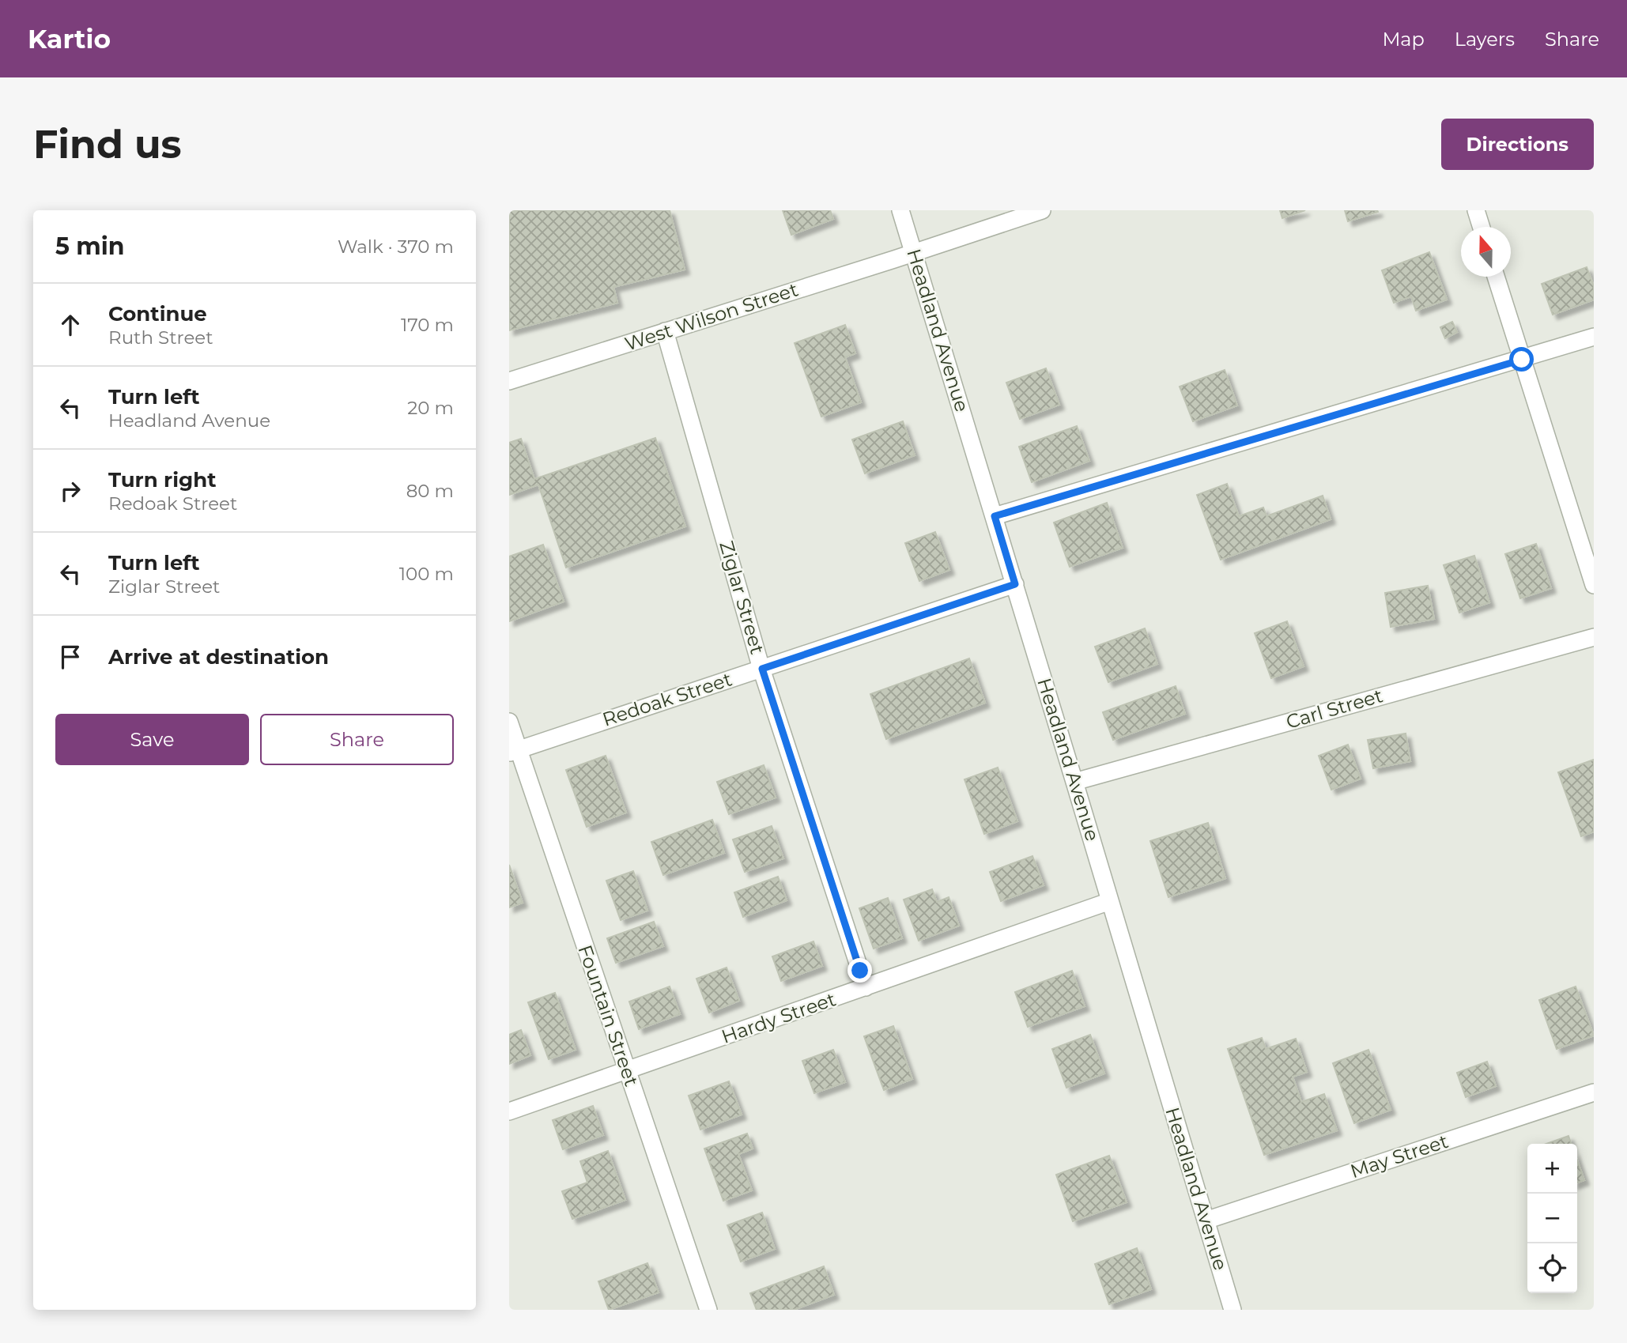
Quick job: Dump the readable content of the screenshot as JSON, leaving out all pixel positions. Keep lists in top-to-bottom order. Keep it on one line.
{"streets":{"street":["West Wilson Street","Headland Avenue","Ziglar Street","Redoak Street","Carl Street","Fountain Street","Hardy Street","May Street"]},"crossings":[["West Wilson Street","Headland Avenue"],["West Wilson Street","Ziglar Street"],["Headland Avenue","Redoak Street"],["Headland Avenue","Carl Street"],["Headland Avenue","Hardy Street"],["Headland Avenue","May Street"],["Ziglar Street","Redoak Street"],["Ziglar Street","Hardy Street"],["Redoak Street","Fountain Street"],["Fountain Street","Hardy Street"]],"north":"top","page":{"header":"Kartio","nav":["Map","Layers","Share"],"buttons":["Directions",["Save","Share"]],"title":"Find us","heading":["5 min","Walk · 370 m"],"list":[["Continue","Ruth Street","170 m"],["Turn left","Headland Avenue","20 m"],["Turn right","Redoak Street","80 m"],["Turn left","Ziglar Street","100 m"],"Arrive at destination"],"map_buttons":["+","−"]}}
